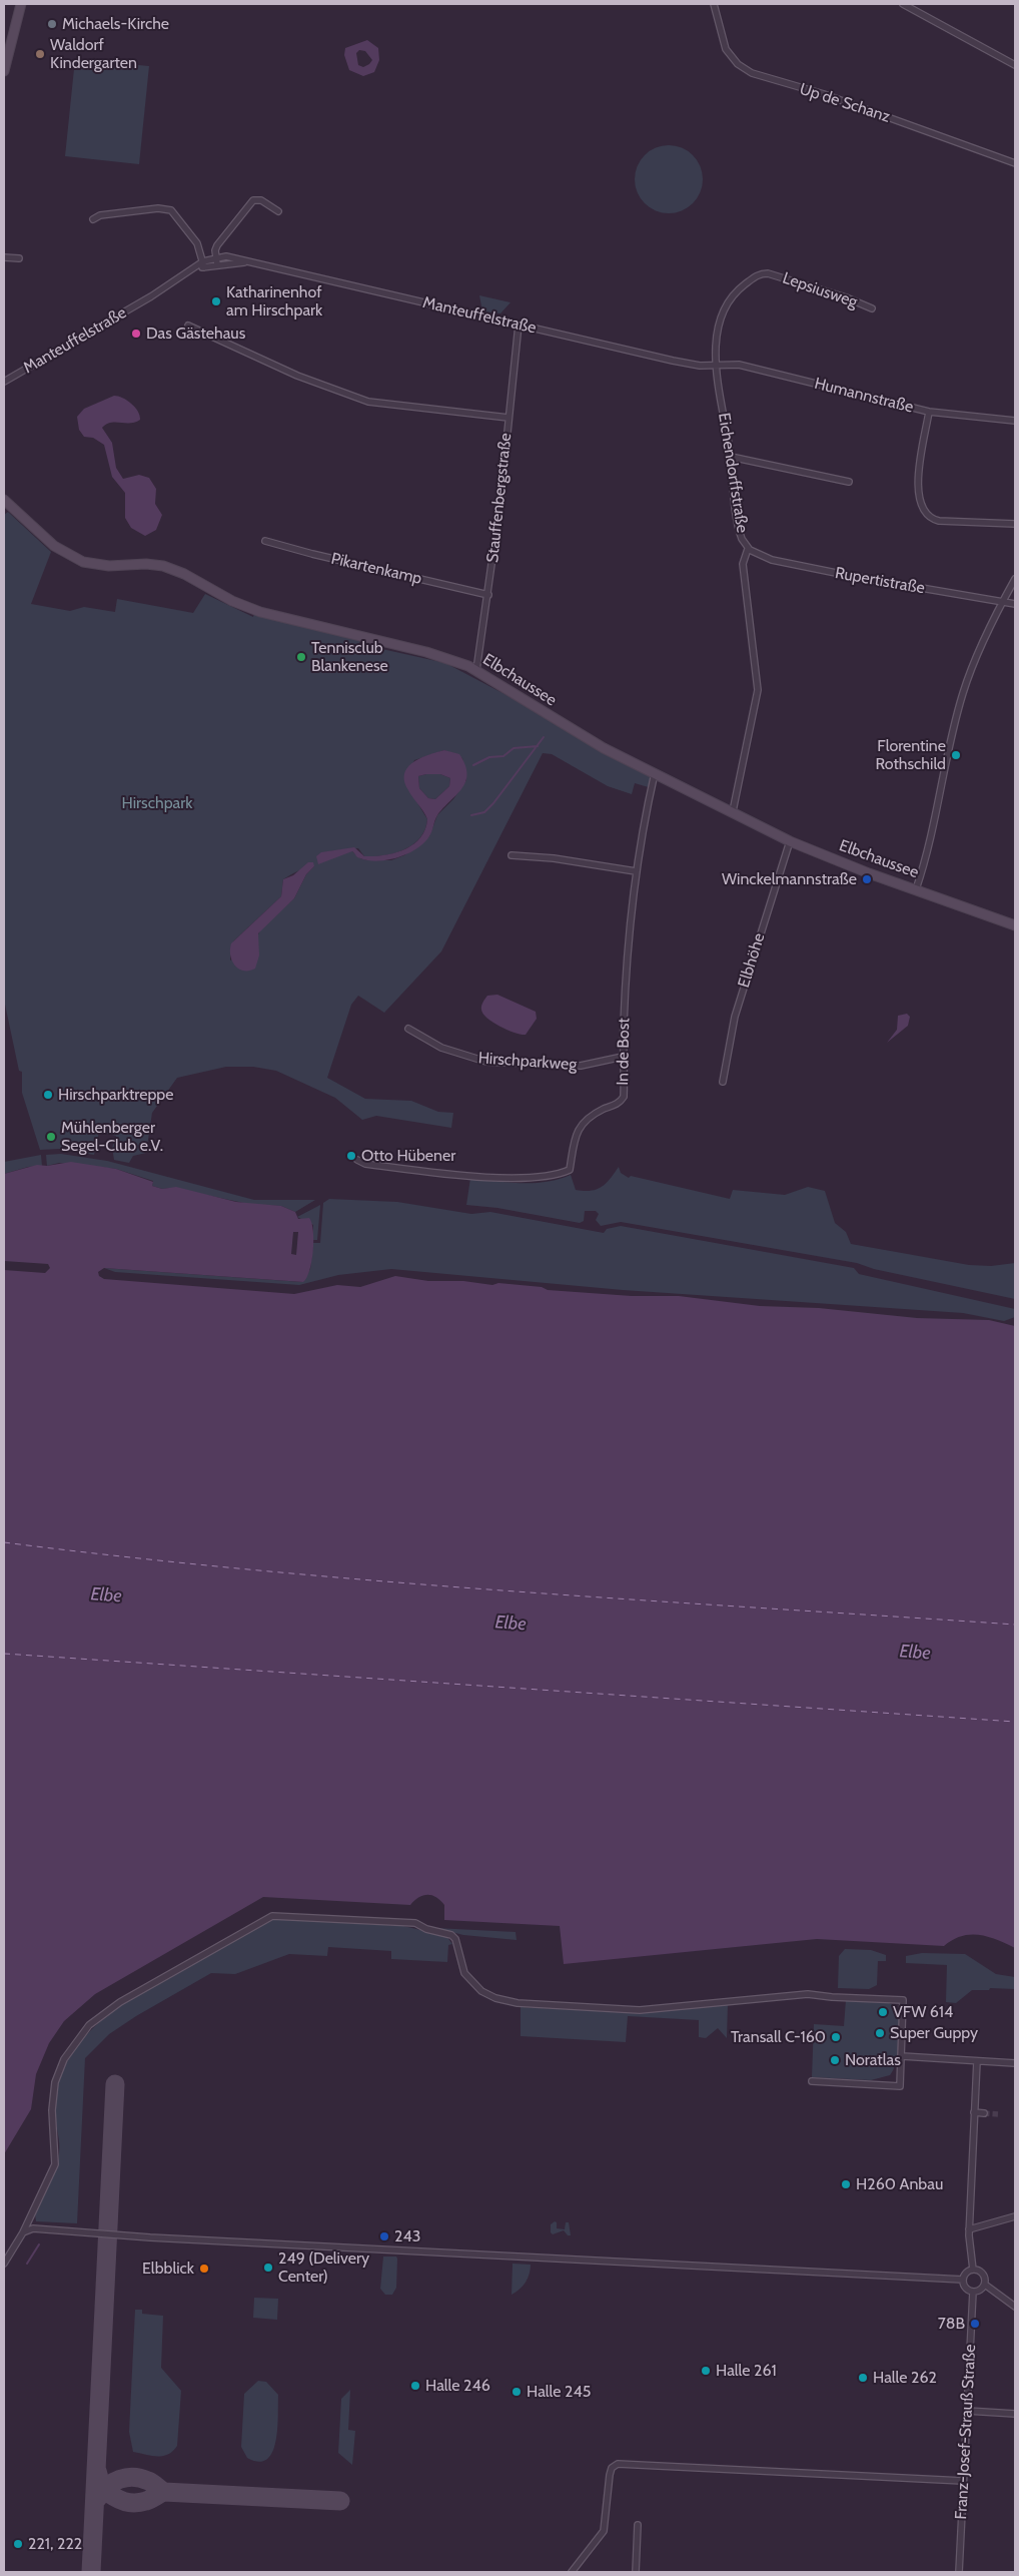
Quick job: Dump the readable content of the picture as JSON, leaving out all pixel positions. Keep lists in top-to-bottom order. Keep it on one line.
{"streets":{"main road":["Elbchaussee"],"street":["Up de Schanz","Lepsiusweg","Manteuffelstraße","Humannstraße","Eichendorffstraße","Stauffenbergstraße","Pikartenkamp","Rupertistraße","Elbhöhe","In de Bost","Hirschparkweg","Franz-Josef-Strauß Straße"]},"crossings":[["Lepsiusweg","Eichendorffstraße"],["Manteuffelstraße","Humannstraße"],["Manteuffelstraße","Eichendorffstraße"],["Manteuffelstraße","Stauffenbergstraße"],["Humannstraße","Eichendorffstraße"],["Eichendorffstraße","Rupertistraße"],["Eichendorffstraße","Elbchaussee"],["Stauffenbergstraße","Pikartenkamp"],["Stauffenbergstraße","Elbchaussee"],["Elbchaussee","Elbhöhe"],["Elbchaussee","In de Bost"],["In de Bost","Hirschparkweg"]],"water":["Elbe"],"parks":["Hirschpark"],"places":["Michaels-Kirche","Waldorf Kindergarten","Katharinenhof am Hirschpark","Das Gästehaus","Tennisclub Blankenese","Florentine Rothschild","Winckelmannstraße","Hirschparktreppe","Mühlenberger Segel-Club e.V.","Otto Hübener","VFW 614","Super Guppy","Transall C-160","Noratlas","H260 Anbau","243","249 (Delivery Center)","Elbblick","78B","Halle 261","Halle 262","Halle 246","Halle 245","221, 222"]}
